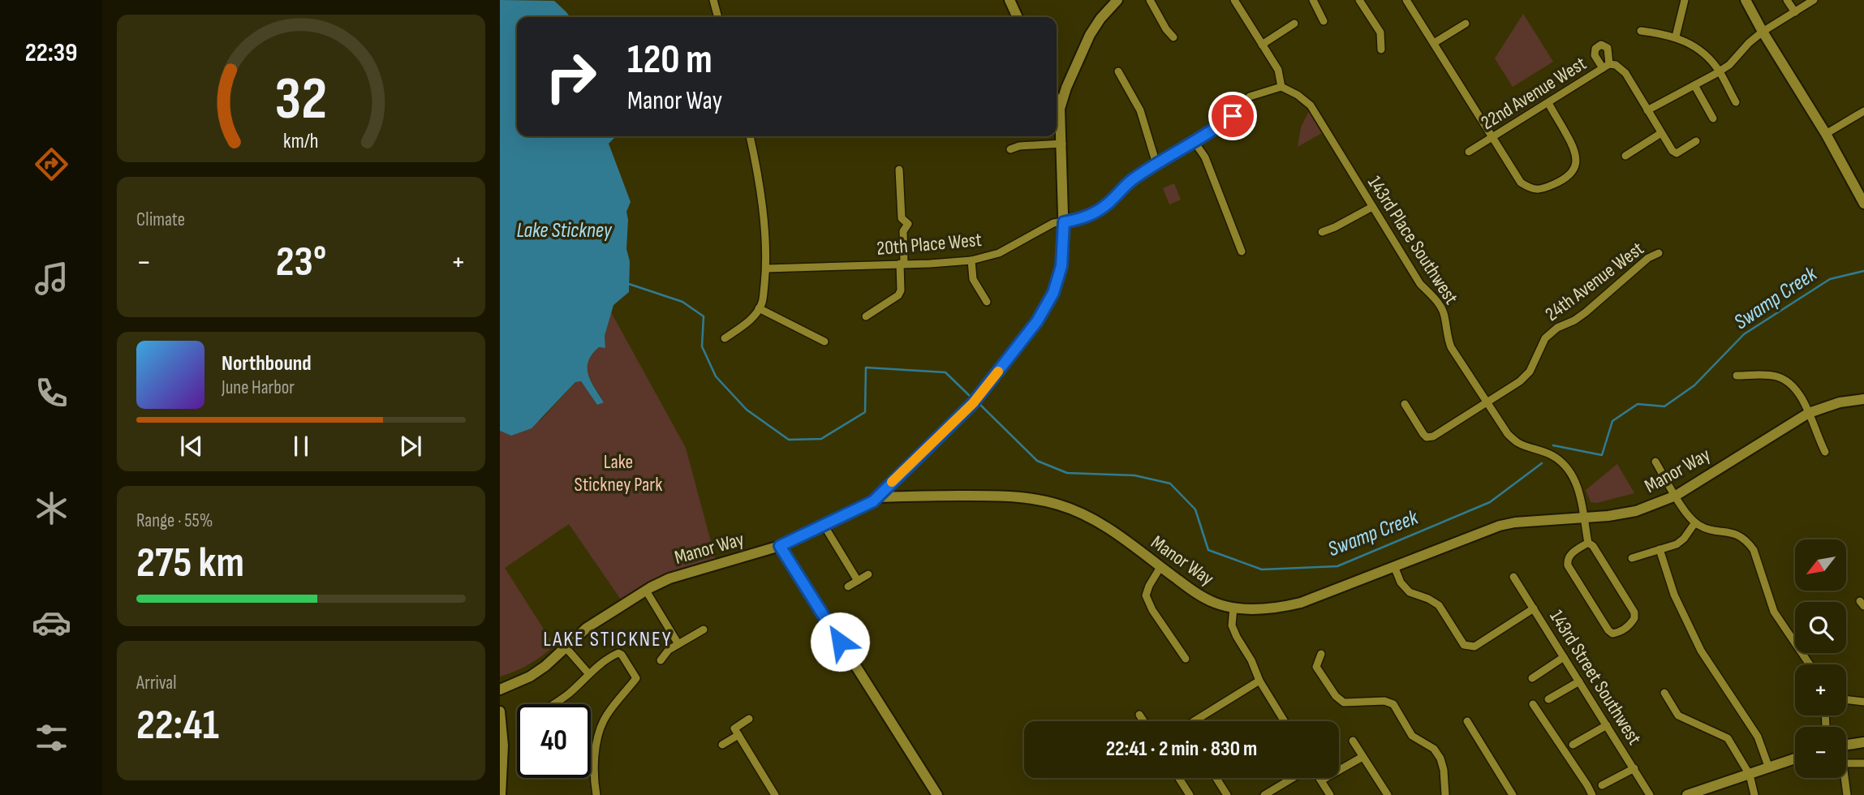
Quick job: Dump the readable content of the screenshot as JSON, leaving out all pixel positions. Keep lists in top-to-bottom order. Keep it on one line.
{"streets":{"street":["22nd Avenue West","143rd Place Southwest","20th Place West","24th Avenue West","Manor Way","143rd Street Southwest"]},"crossings":[["143rd Place Southwest","20th Place West"],["143rd Place Southwest","24th Avenue West"],["143rd Place Southwest","Manor Way"]],"districts":["LAKE STICKNEY"],"water":["Lake Stickney","Swamp Creek"],"parks":["Lake Stickney Park"],"north":"bottom left","page":{"tabs":"22:39","turn":["120 m","Manor Way"],"tile":["Climate",["Range · 55%","275 km"],["Arrival","22:41"]],"heat":["−","23°","+"],"song":["Northbound","June Harbor"],"map_buttons":["+","−"],"limit":"40","trip":"22:41 · 2 min · 830 m","gauge":["32","km/h"]}}
